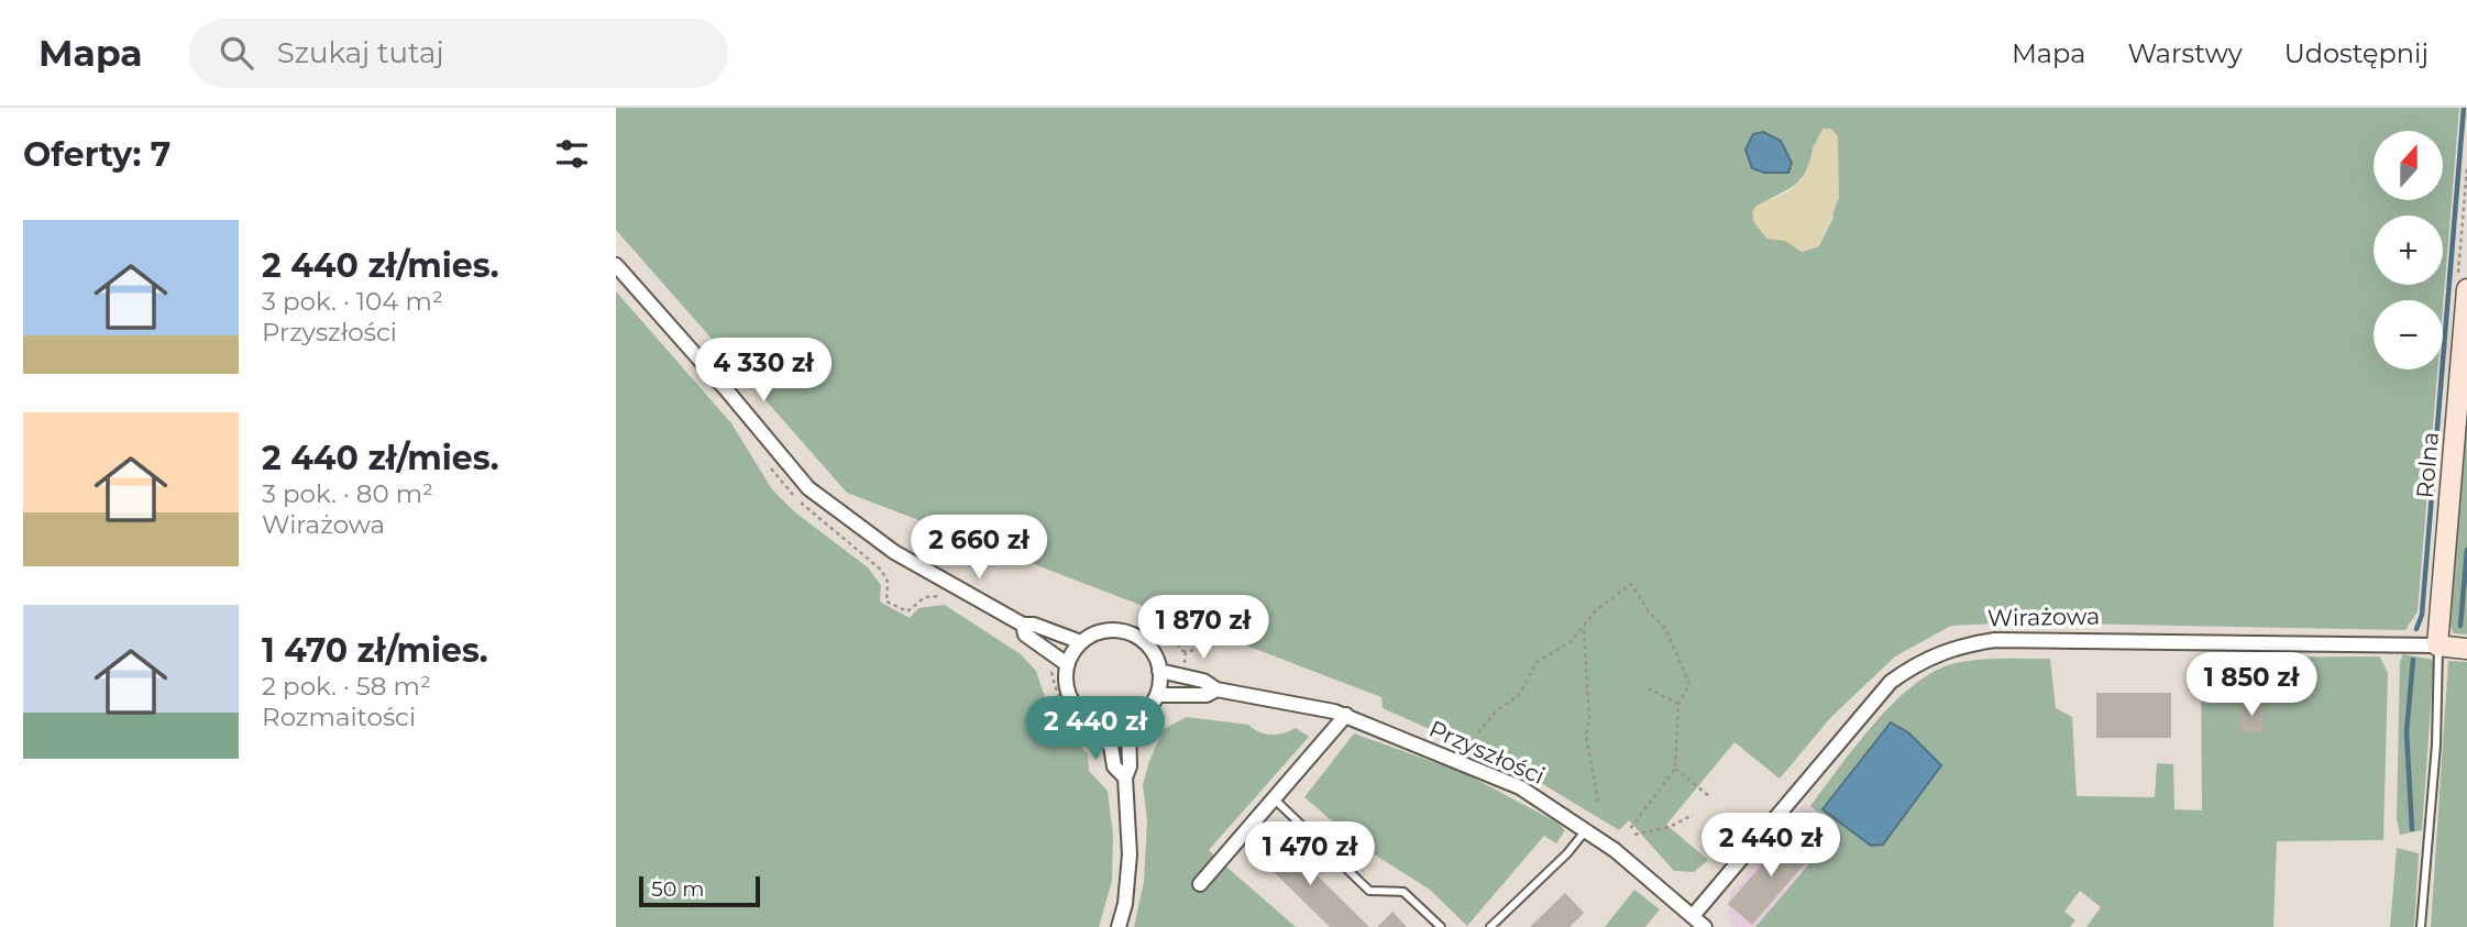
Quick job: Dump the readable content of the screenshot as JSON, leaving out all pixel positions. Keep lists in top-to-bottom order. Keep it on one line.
{"streets":{"street":["Rolna","Wirażowa","Przyszłości"]},"crossings":[["Rolna","Wirażowa"],["Wirażowa","Przyszłości"]],"scale_bar":"50 m","north":"top","page":{"header":"Mapa","search":"Szukaj tutaj","nav":["Mapa","Warstwy","Udostępnij"],"heading":"Oferty: 7","map_buttons":["+","−"],"list":[{"name":"2 440 zł/mies.","note":"3 pok. · 104 m² · Przyszłości"},{"name":"2 440 zł/mies.","note":"3 pok. · 80 m² · Wirażowa"},{"name":"1 470 zł/mies.","note":"2 pok. · 58 m² · Rozmaitości"}],"price":["4 330 zł","2 660 zł","1 870 zł","1 850 zł","2 440 zł","2 440 zł","1 470 zł"],"scale":"50 m"}}
